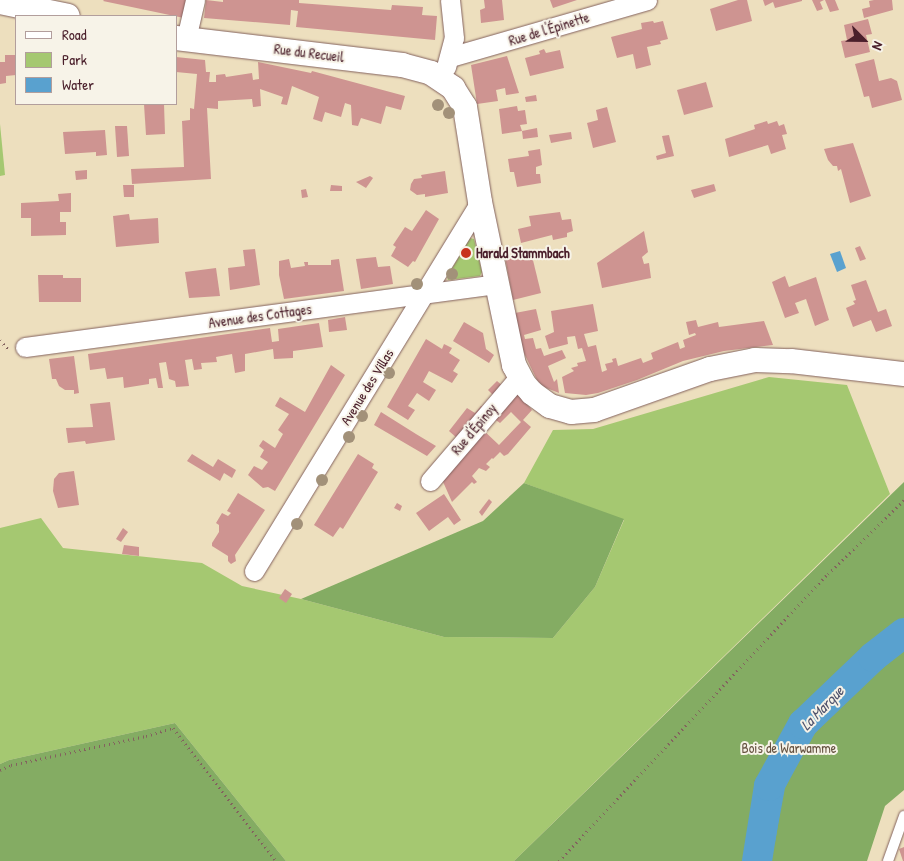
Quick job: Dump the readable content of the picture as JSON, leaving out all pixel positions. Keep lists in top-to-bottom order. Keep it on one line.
{"streets":{"street":["Rue de l'Épinette","Rue du Recueil","Avenue des Cottages","Avenue des Villas","Rue d'Épinoy"]},"crossings":[["Rue de l'Épinette","Rue du Recueil"],["Avenue des Cottages","Avenue des Villas"]],"water":["La Marque"],"parks":["Bois de Warwamme"],"places":["Harald Stammbach"],"legend":["Road","Park","Water"],"north":"bottom right"}
